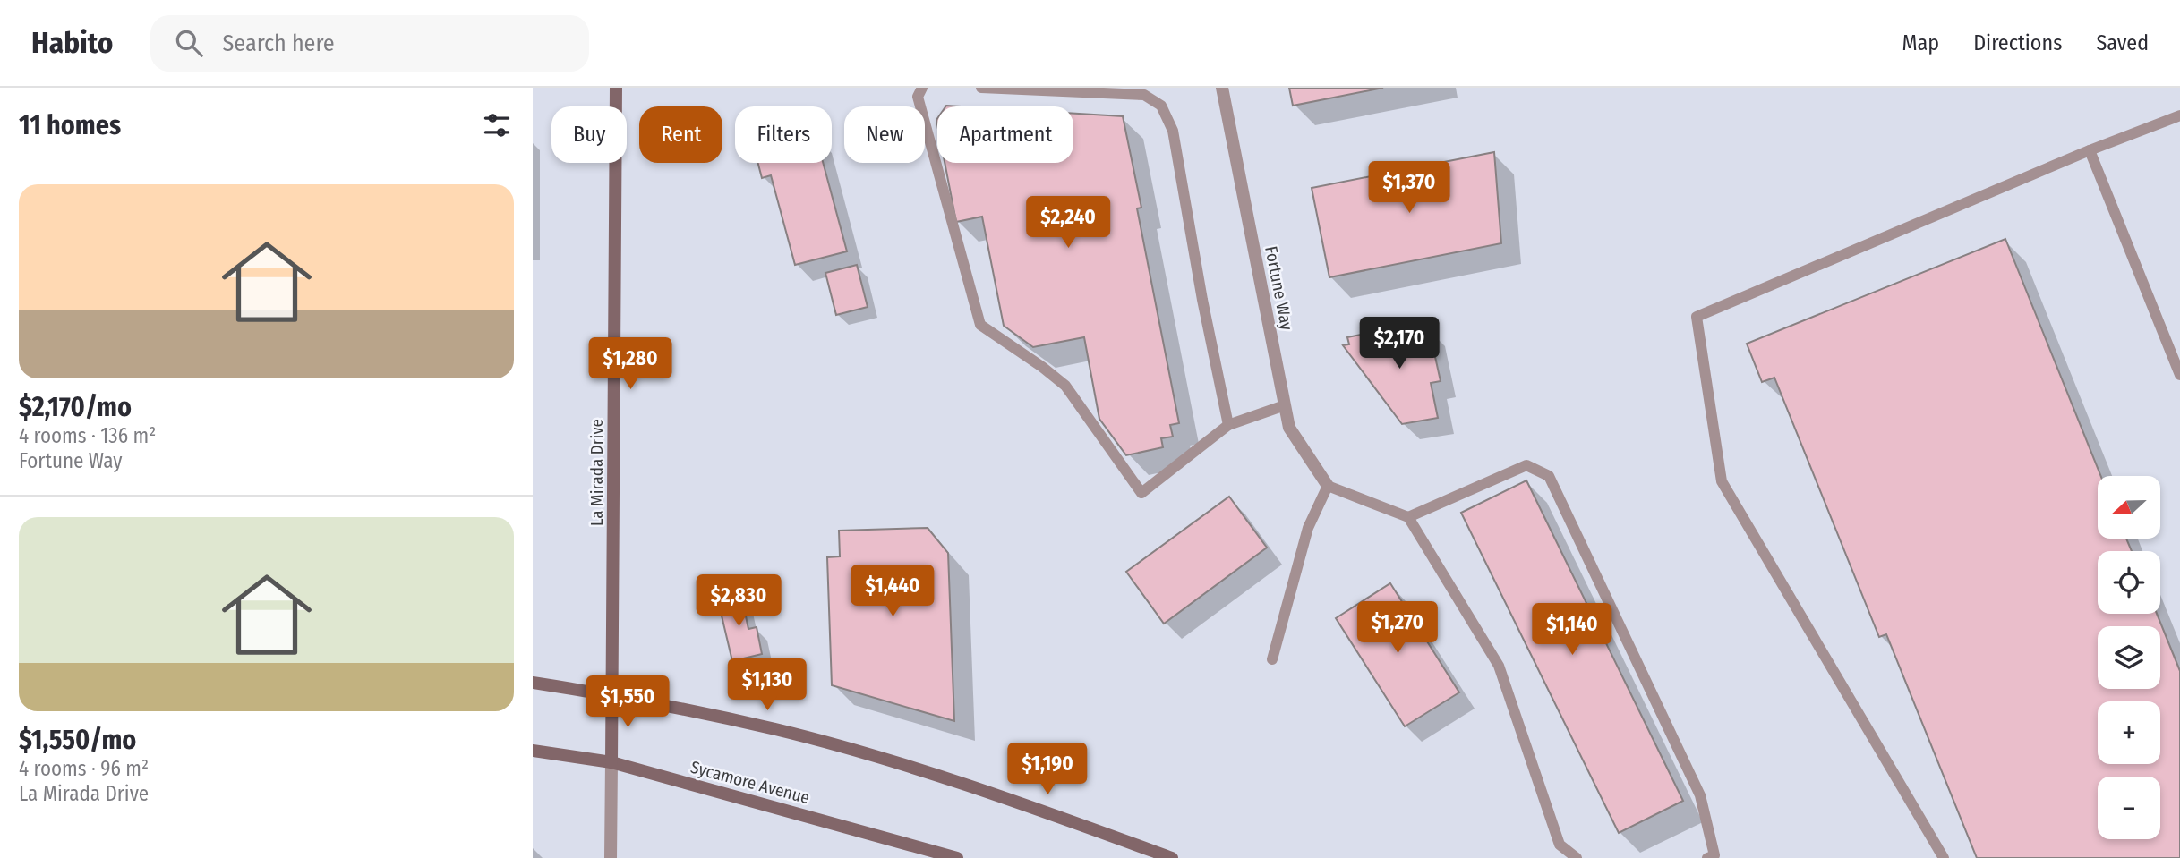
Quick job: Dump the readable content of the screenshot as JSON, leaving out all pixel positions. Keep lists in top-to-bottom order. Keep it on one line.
{"streets":{"main road":["La Mirada Drive","Sycamore Avenue"],"street":["Fortune Way"]},"crossings":[["La Mirada Drive","Sycamore Avenue"]],"north":"left","page":{"header":"Habito","search":"Search here","nav":["Map","Directions","Saved"],"heading":"11 homes","chip":["Buy","Rent","Filters","New","Apartment"],"price":["$1,370","$2,240","$2,170","$1,280","$1,440","$2,830","$1,270","$1,140","$1,130","$1,550","$1,190"],"list":[{"name":"$2,170/mo","note":"4 rooms · 136 m² · Fortune Way"},{"name":"$1,550/mo","note":"4 rooms · 96 m² · La Mirada Drive"}],"map_buttons":["+","−"]}}
